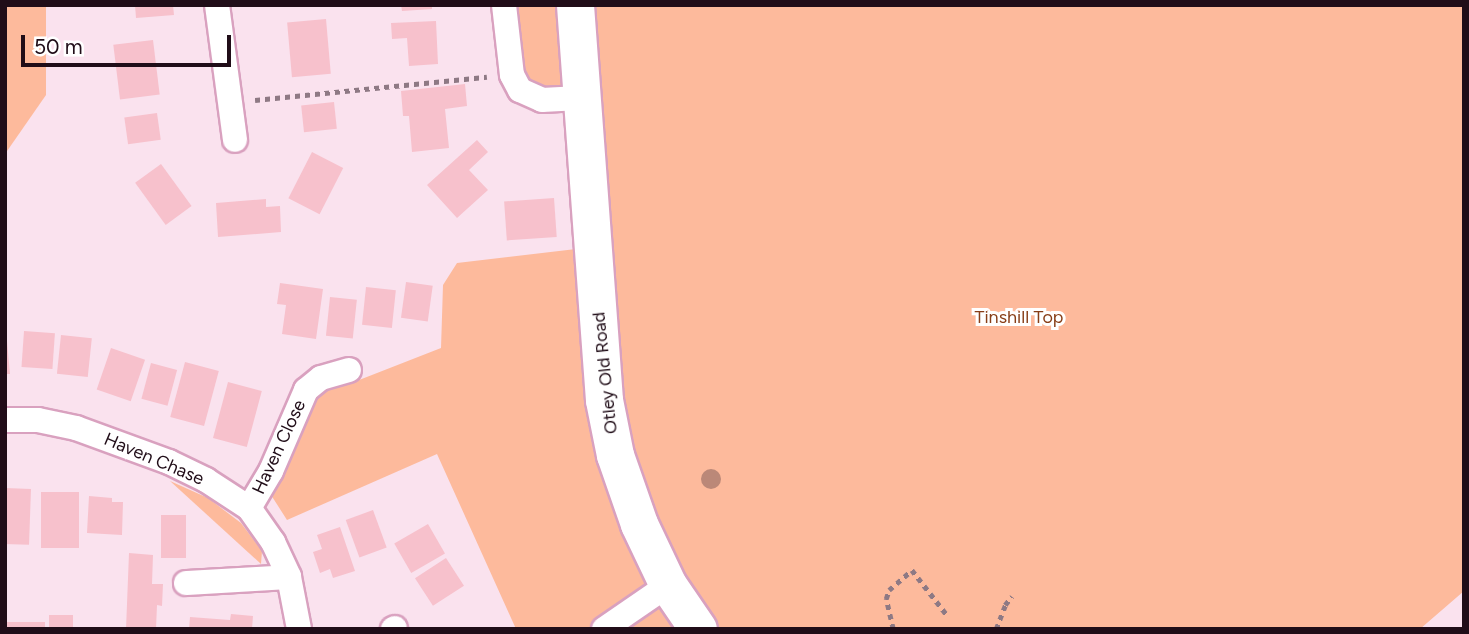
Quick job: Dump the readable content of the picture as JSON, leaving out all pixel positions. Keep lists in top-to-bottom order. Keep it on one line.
{"streets":{"street":["Otley Old Road","Haven Close","Haven Chase"]},"crossings":[["Haven Close","Haven Chase"]],"parks":["Tinshill Top"],"scale_bar":"50 m"}
